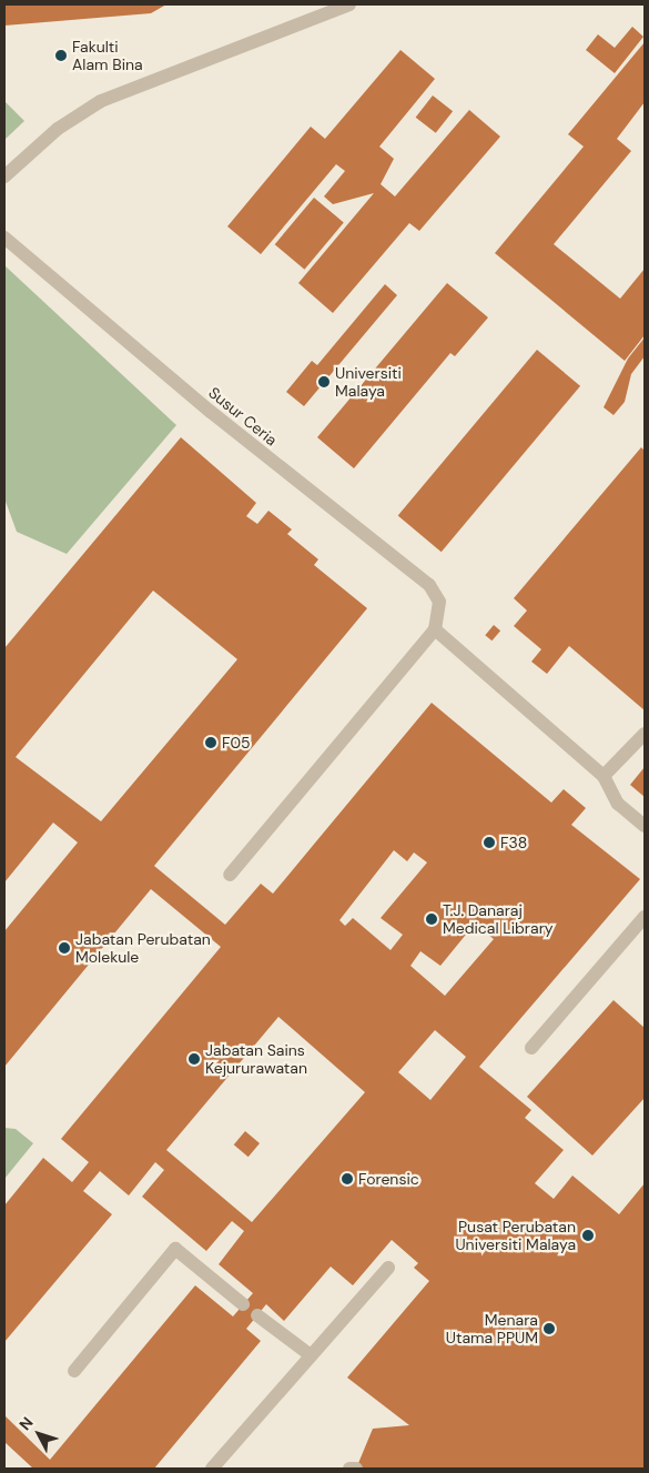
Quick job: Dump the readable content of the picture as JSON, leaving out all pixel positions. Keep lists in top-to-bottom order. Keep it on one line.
{"streets":{"street":["Susur Ceria"]},"places":["Fakulti Alam Bina","Universiti Malaya","F05","F38","T.J. Danaraj Medical Library","Jabatan Perubatan Molekule","Jabatan Sains Kejururawatan","Forensic","Pusat Perubatan Universiti Malaya","Menara Utama PPUM"],"north":"top left"}
